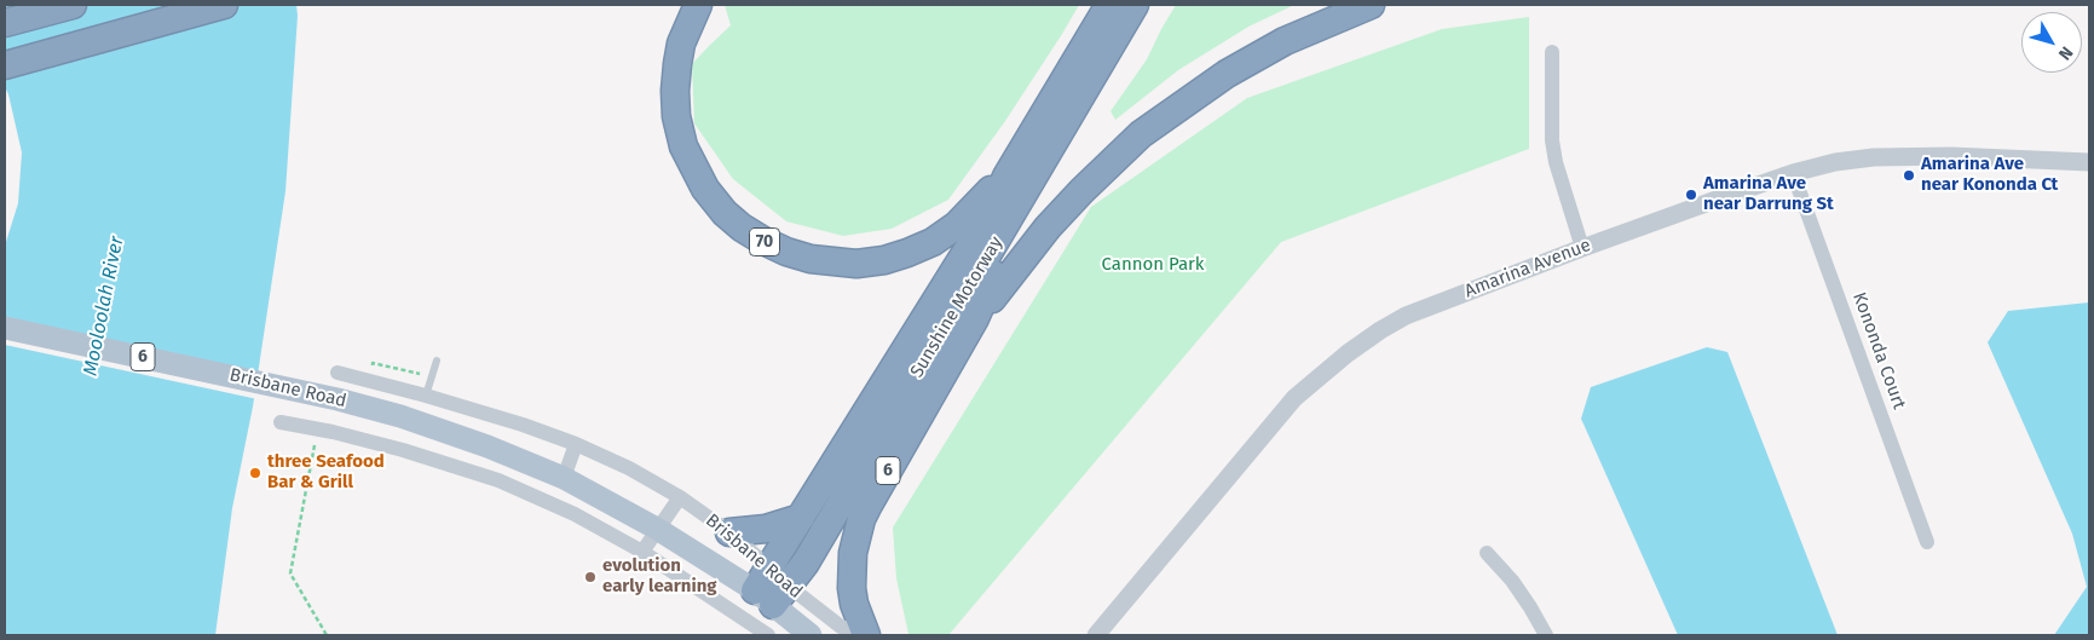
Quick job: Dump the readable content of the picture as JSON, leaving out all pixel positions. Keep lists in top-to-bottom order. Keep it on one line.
{"streets":{"highway":["70","Sunshine Motorway","6"],"main road":["Brisbane Road"],"street":["Amarina Avenue","Kononda Court"]},"crossings":[["70","Sunshine Motorway"],["Amarina Avenue","Kononda Court"],["Sunshine Motorway","6"],["Sunshine Motorway","Brisbane Road"],["6","Brisbane Road"]],"water":["Mooloolah River"],"parks":["Cannon Park"],"places":["Amarina Ave near Kononda Ct","Amarina Ave near Darrung St","three Seafood Bar & Grill","evolution early learning"],"north":"bottom right"}
